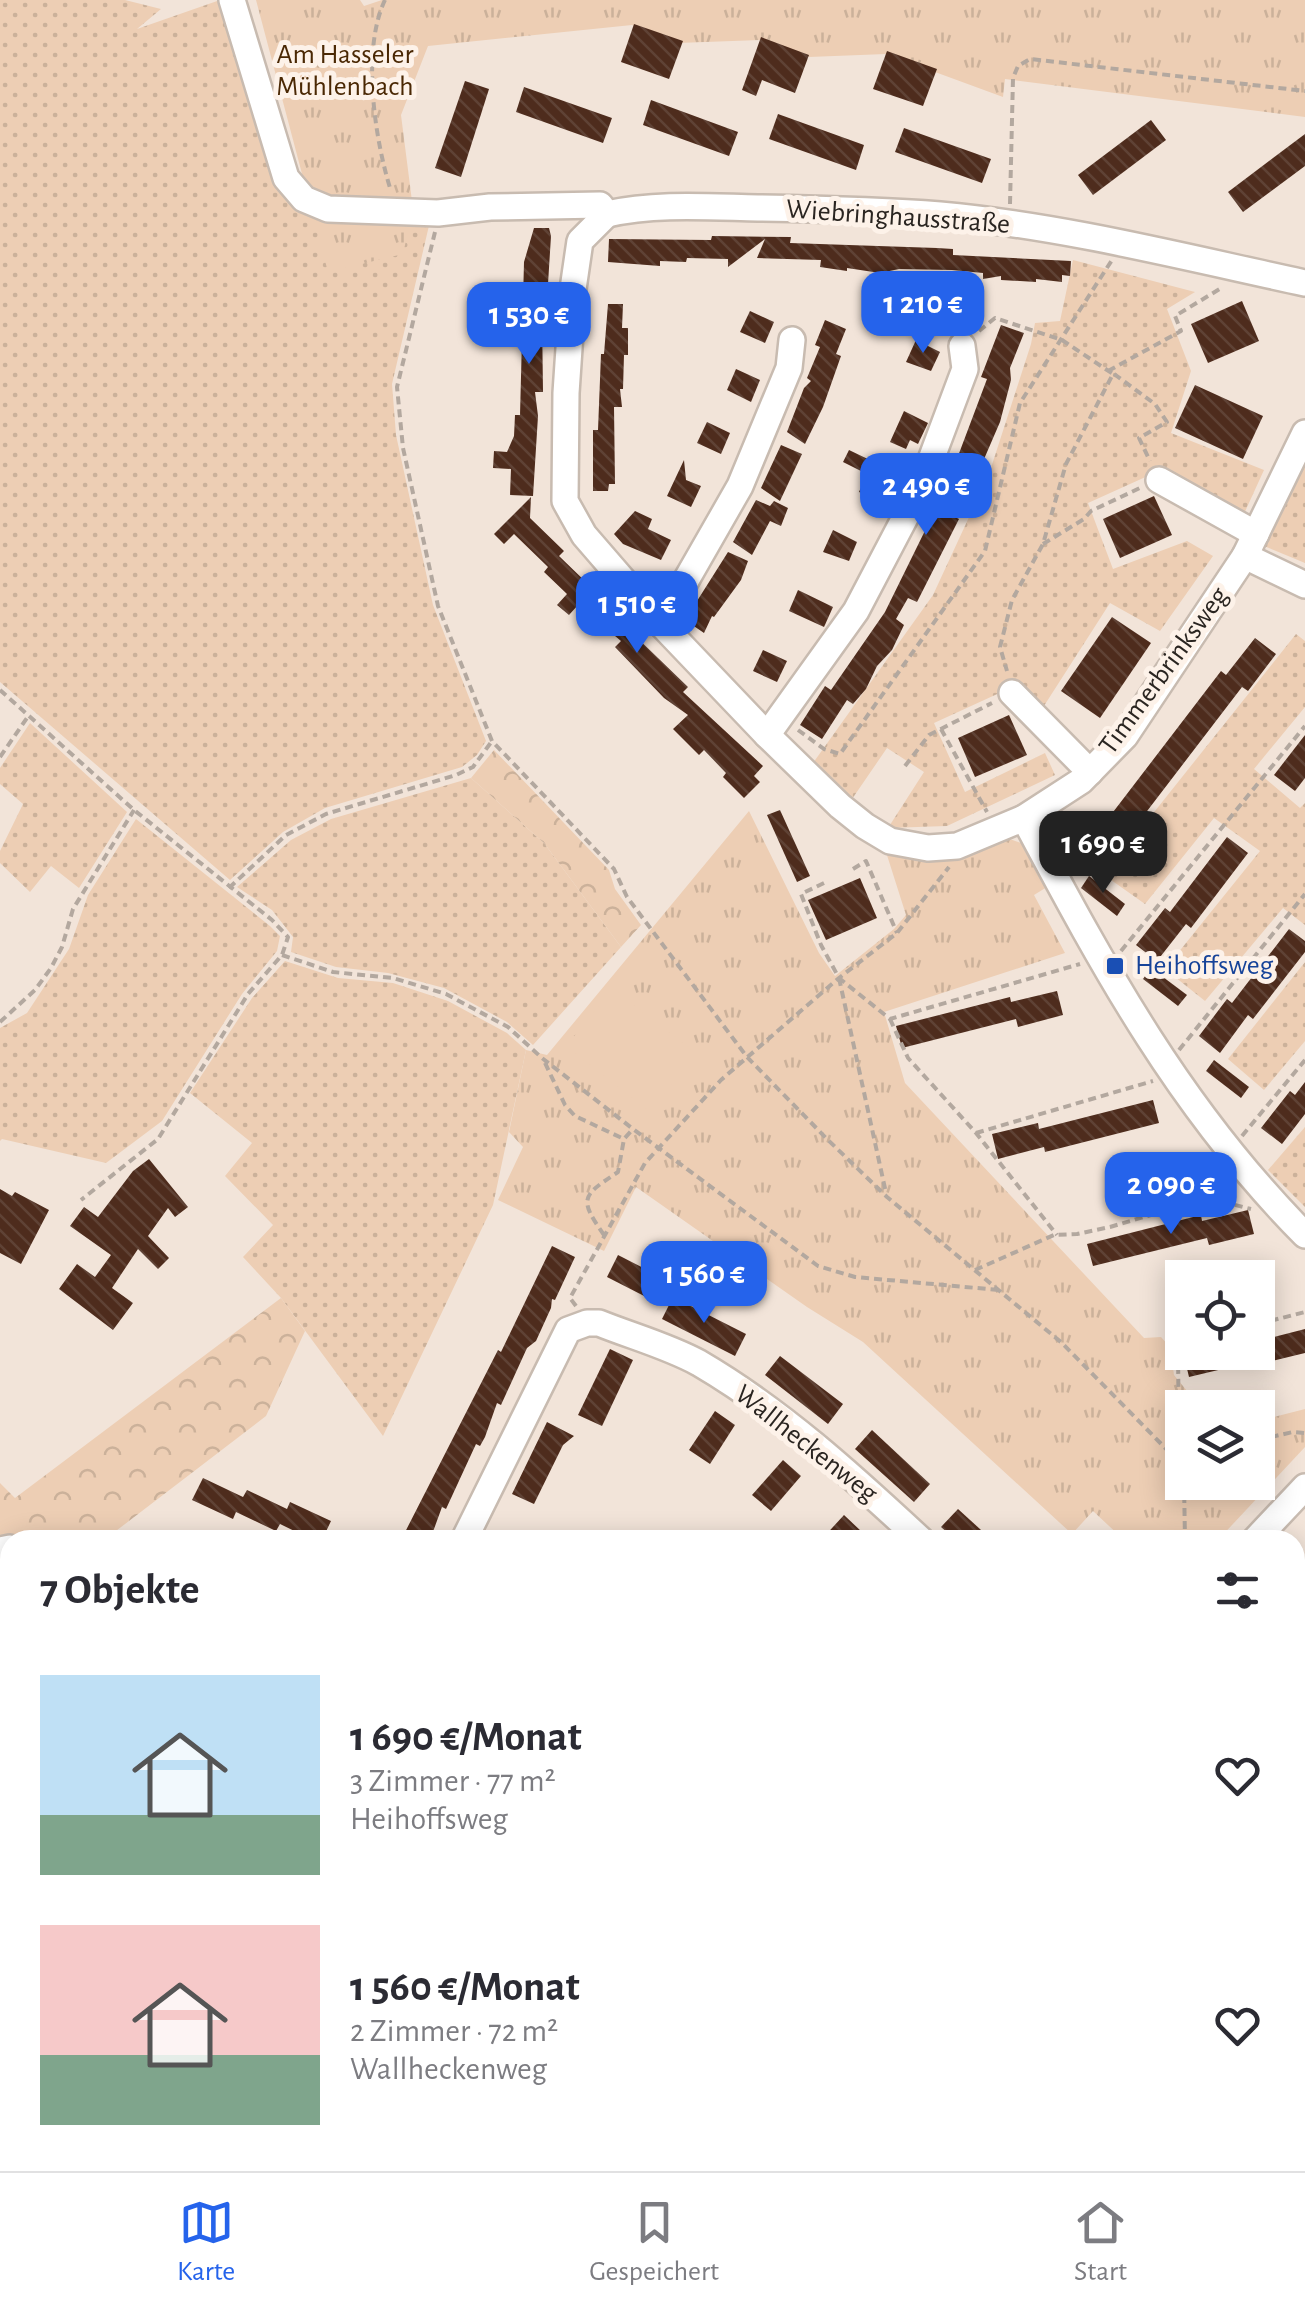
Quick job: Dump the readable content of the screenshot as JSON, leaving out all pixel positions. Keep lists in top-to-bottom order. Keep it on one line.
{"streets":{"street":["Wiebringhausstraße","Timmerbrinksweg","Wallheckenweg"]},"crossings":[["Wiebringhausstraße","Timmerbrinksweg"]],"parks":["Am Hasseler Mühlenbach"],"places":{"transit":["Heihoffsweg"]},"page":{"price":["1 210 €","1 530 €","2 490 €","1 510 €","1 690 €","2 090 €","1 560 €"],"heading":"7 Objekte","list":[{"name":"1 690 €/Monat","note":"3 Zimmer · 77 m² · Heihoffsweg"},{"name":"1 560 €/Monat","note":"2 Zimmer · 72 m² · Wallheckenweg"}],"tabs":["Karte","Gespeichert","Start"]}}
